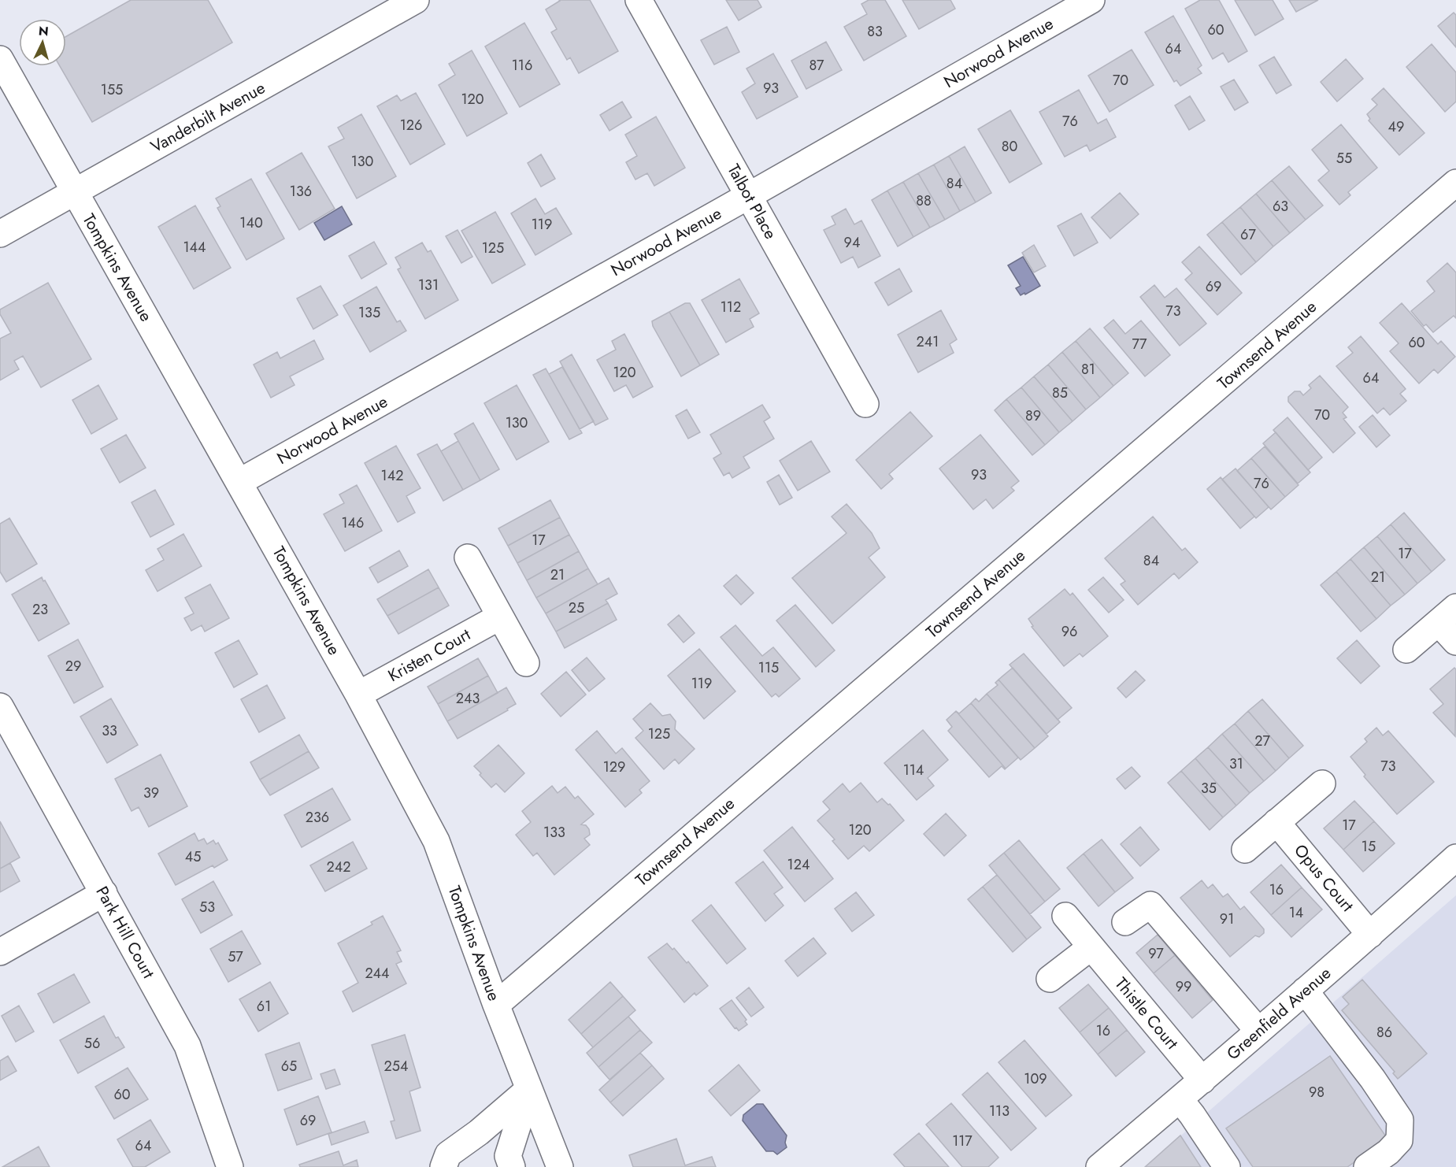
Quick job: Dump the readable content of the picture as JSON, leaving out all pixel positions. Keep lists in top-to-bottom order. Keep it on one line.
{"streets":{"street":["Norwood Avenue","Vanderbilt Avenue","Talbot Place","Tompkins Avenue","Townsend Avenue","Kristen Court","Opus Court","Park Hill Court","Thistle Court","Greenfield Avenue"]},"crossings":[["Norwood Avenue","Talbot Place"],["Norwood Avenue","Tompkins Avenue"],["Vanderbilt Avenue","Tompkins Avenue"],["Tompkins Avenue","Townsend Avenue"],["Tompkins Avenue","Kristen Court"],["Opus Court","Greenfield Avenue"],["Thistle Court","Greenfield Avenue"]],"house_numbers":["60","83","64","116","87","70","93","155","120","76","126","49","80","55","130","84","136","88","63","140","119","67","94","144","125","131","69","112","73","135","241","60","77","81","120","64","85","70","89","130","93","142","76","146","17","17","84","21","21","25","23","96","29","115","119","243","33","125","27","31","73","129","114","35","39","236","17","120","133","15","45","124","242","16","53","14","91","97","57","244","99","61","16","86","56","65","254","109","98","60","113","69","117","64"],"north":"top"}
